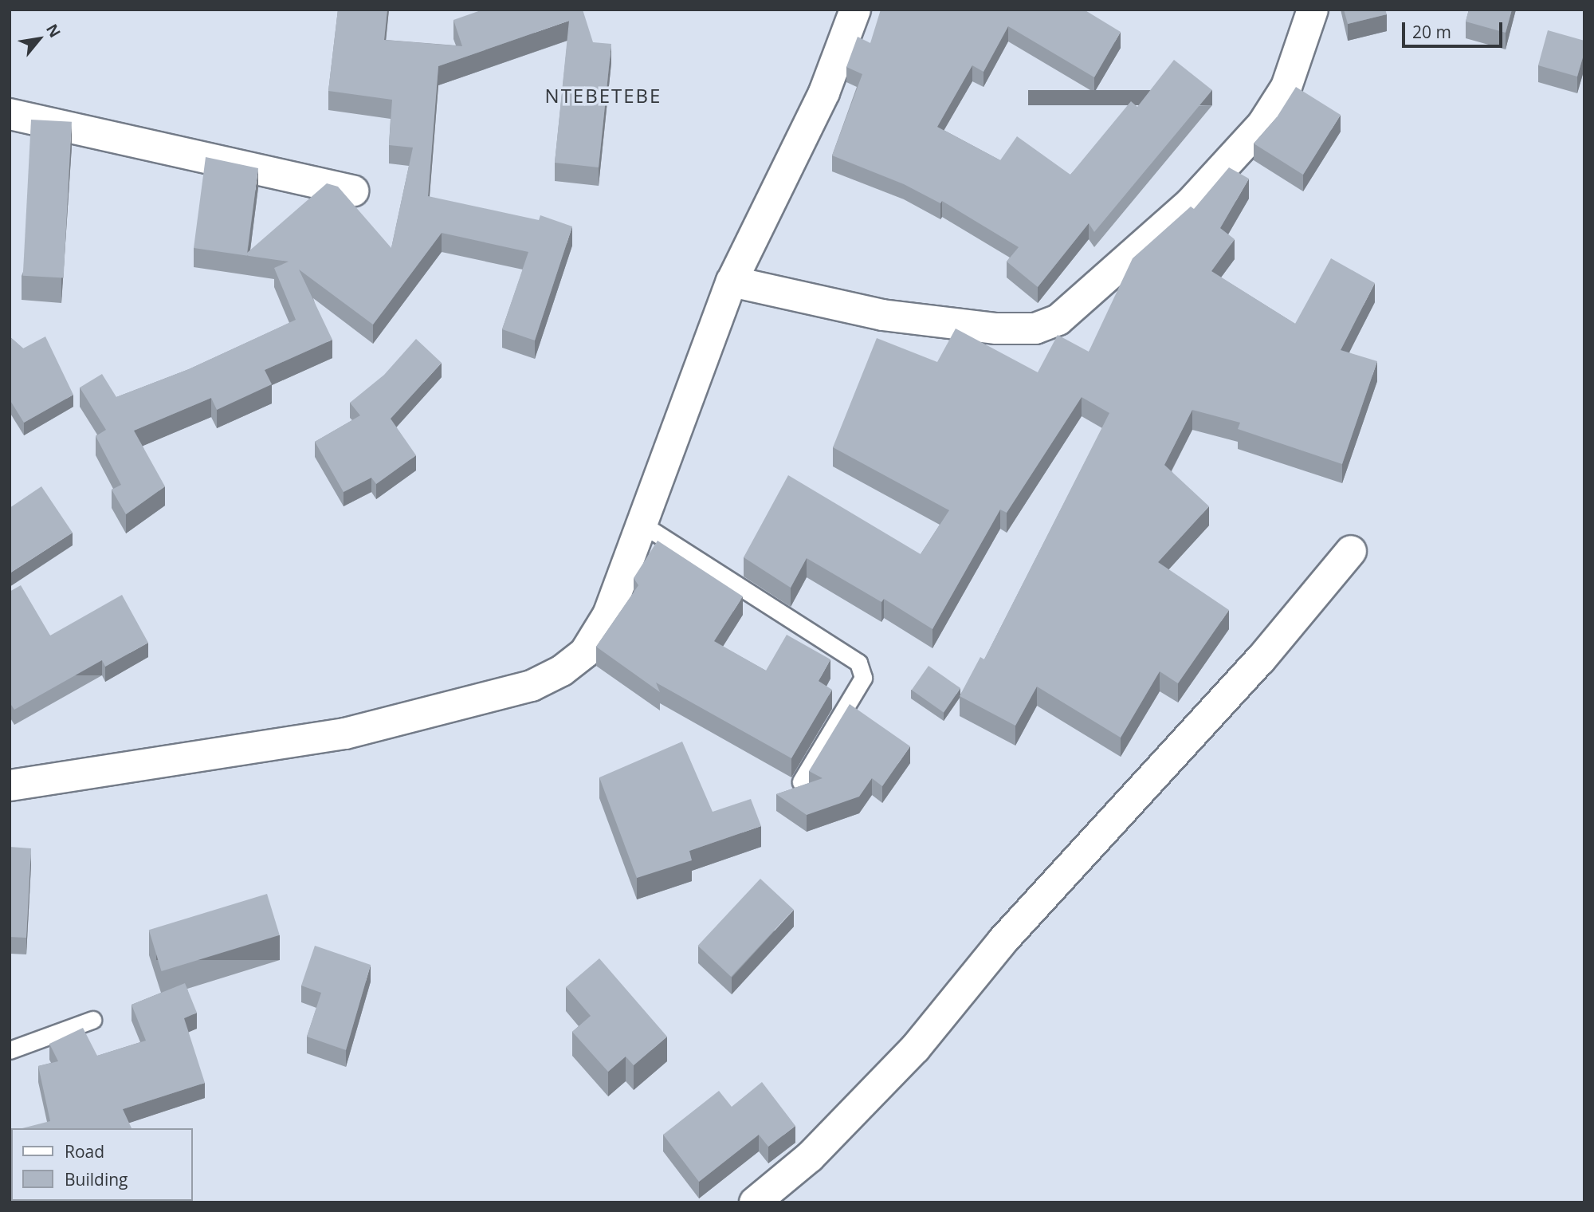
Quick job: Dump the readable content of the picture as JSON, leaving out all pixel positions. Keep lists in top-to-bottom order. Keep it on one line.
{"districts":["NTEBETEBE"],"legend":["Road","Building"],"scale_bar":"20 m","north":"top right"}
